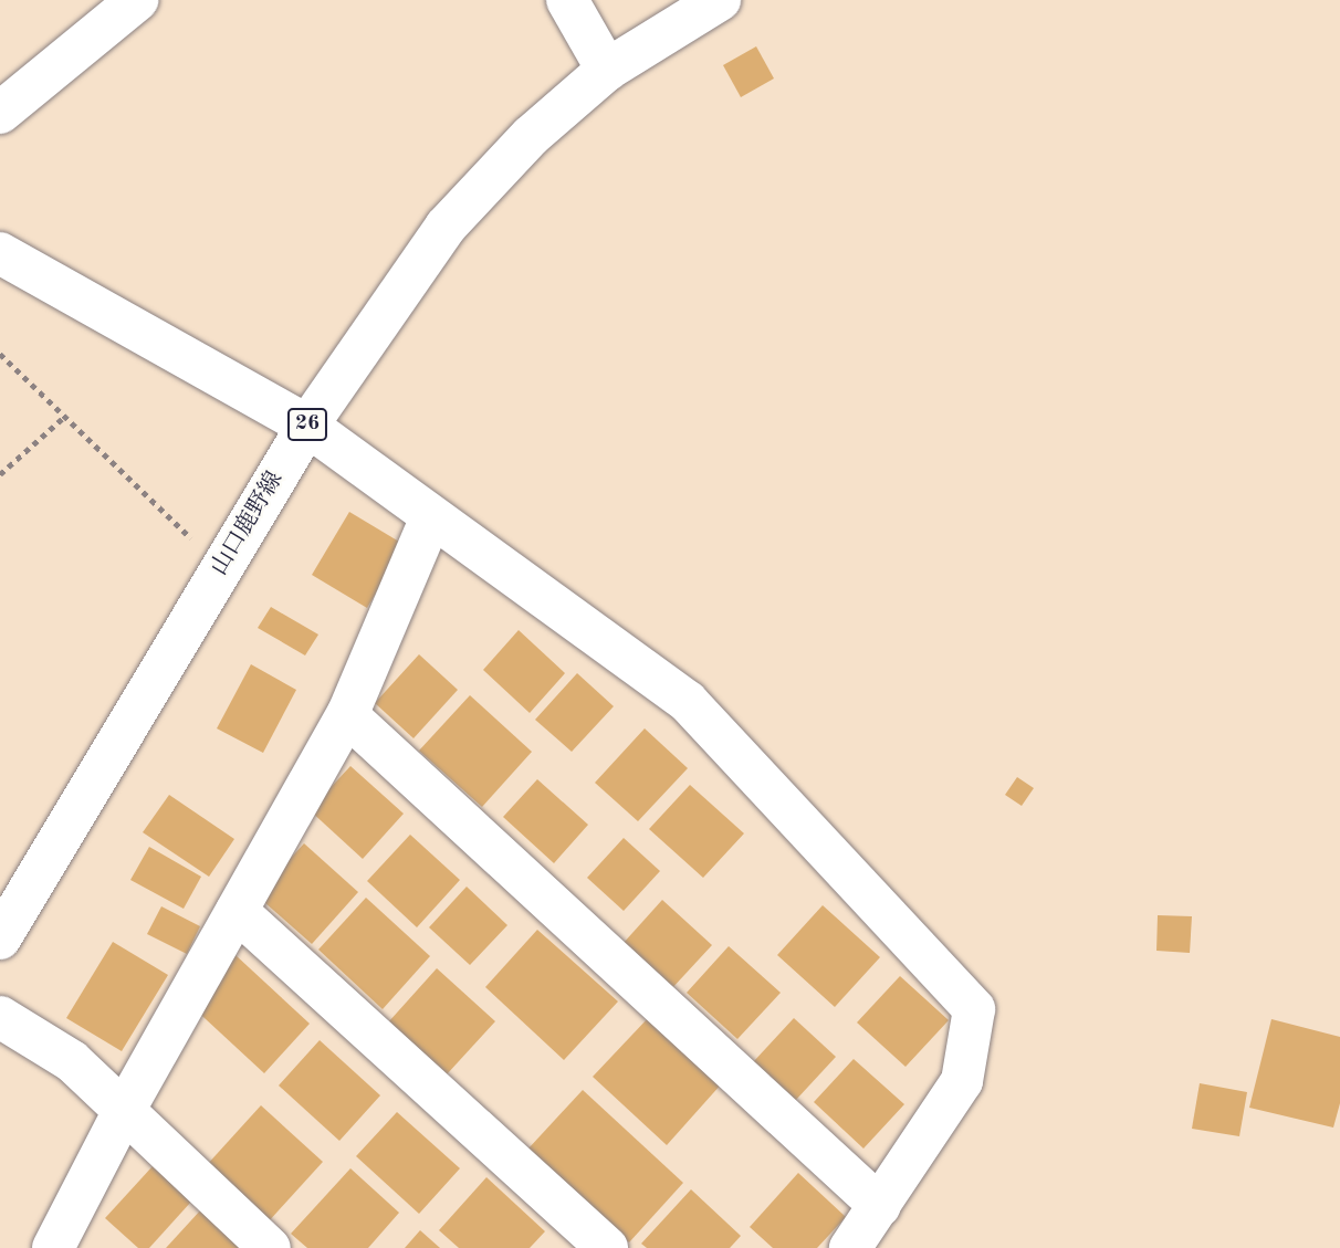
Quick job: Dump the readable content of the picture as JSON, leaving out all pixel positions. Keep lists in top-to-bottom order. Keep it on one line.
{"streets":{"street":["26","山口鹿野線"]}}
